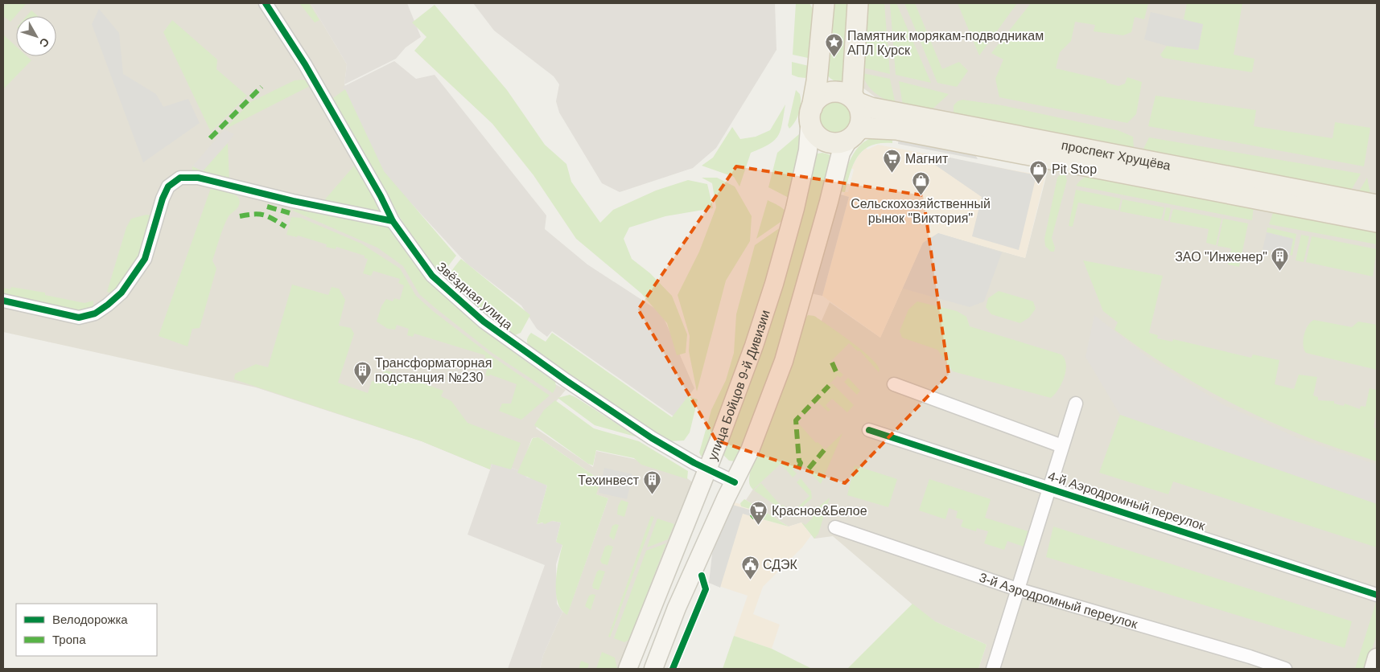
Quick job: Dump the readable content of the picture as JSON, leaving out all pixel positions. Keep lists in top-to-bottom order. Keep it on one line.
{"streets":{"main road":["проспект Хрущёва","улица Бойцов 9-й Дивизии"],"street":["Звёздная улица","4-й Аэродромный переулок","3-й Аэродромный переулок"]},"crossings":[["проспект Хрущёва","улица Бойцов 9-й Дивизии"],["Звёздная улица","улица Бойцов 9-й Дивизии"]],"places":{"place":["Памятник морякам-подводникам АПЛ Курск"],"supermarket":["Магнит","Красное&Белое"],"shop":["Pit Stop","Сельскохозяйственный рынок \"Виктория\""],"building":["ЗАО \"Инженер\"","Трансформаторная подстанция №230","Техинвест"],"public building":["СДЭК"]},"legend":["Велодорожка","Тропа"],"north":"bottom right"}
